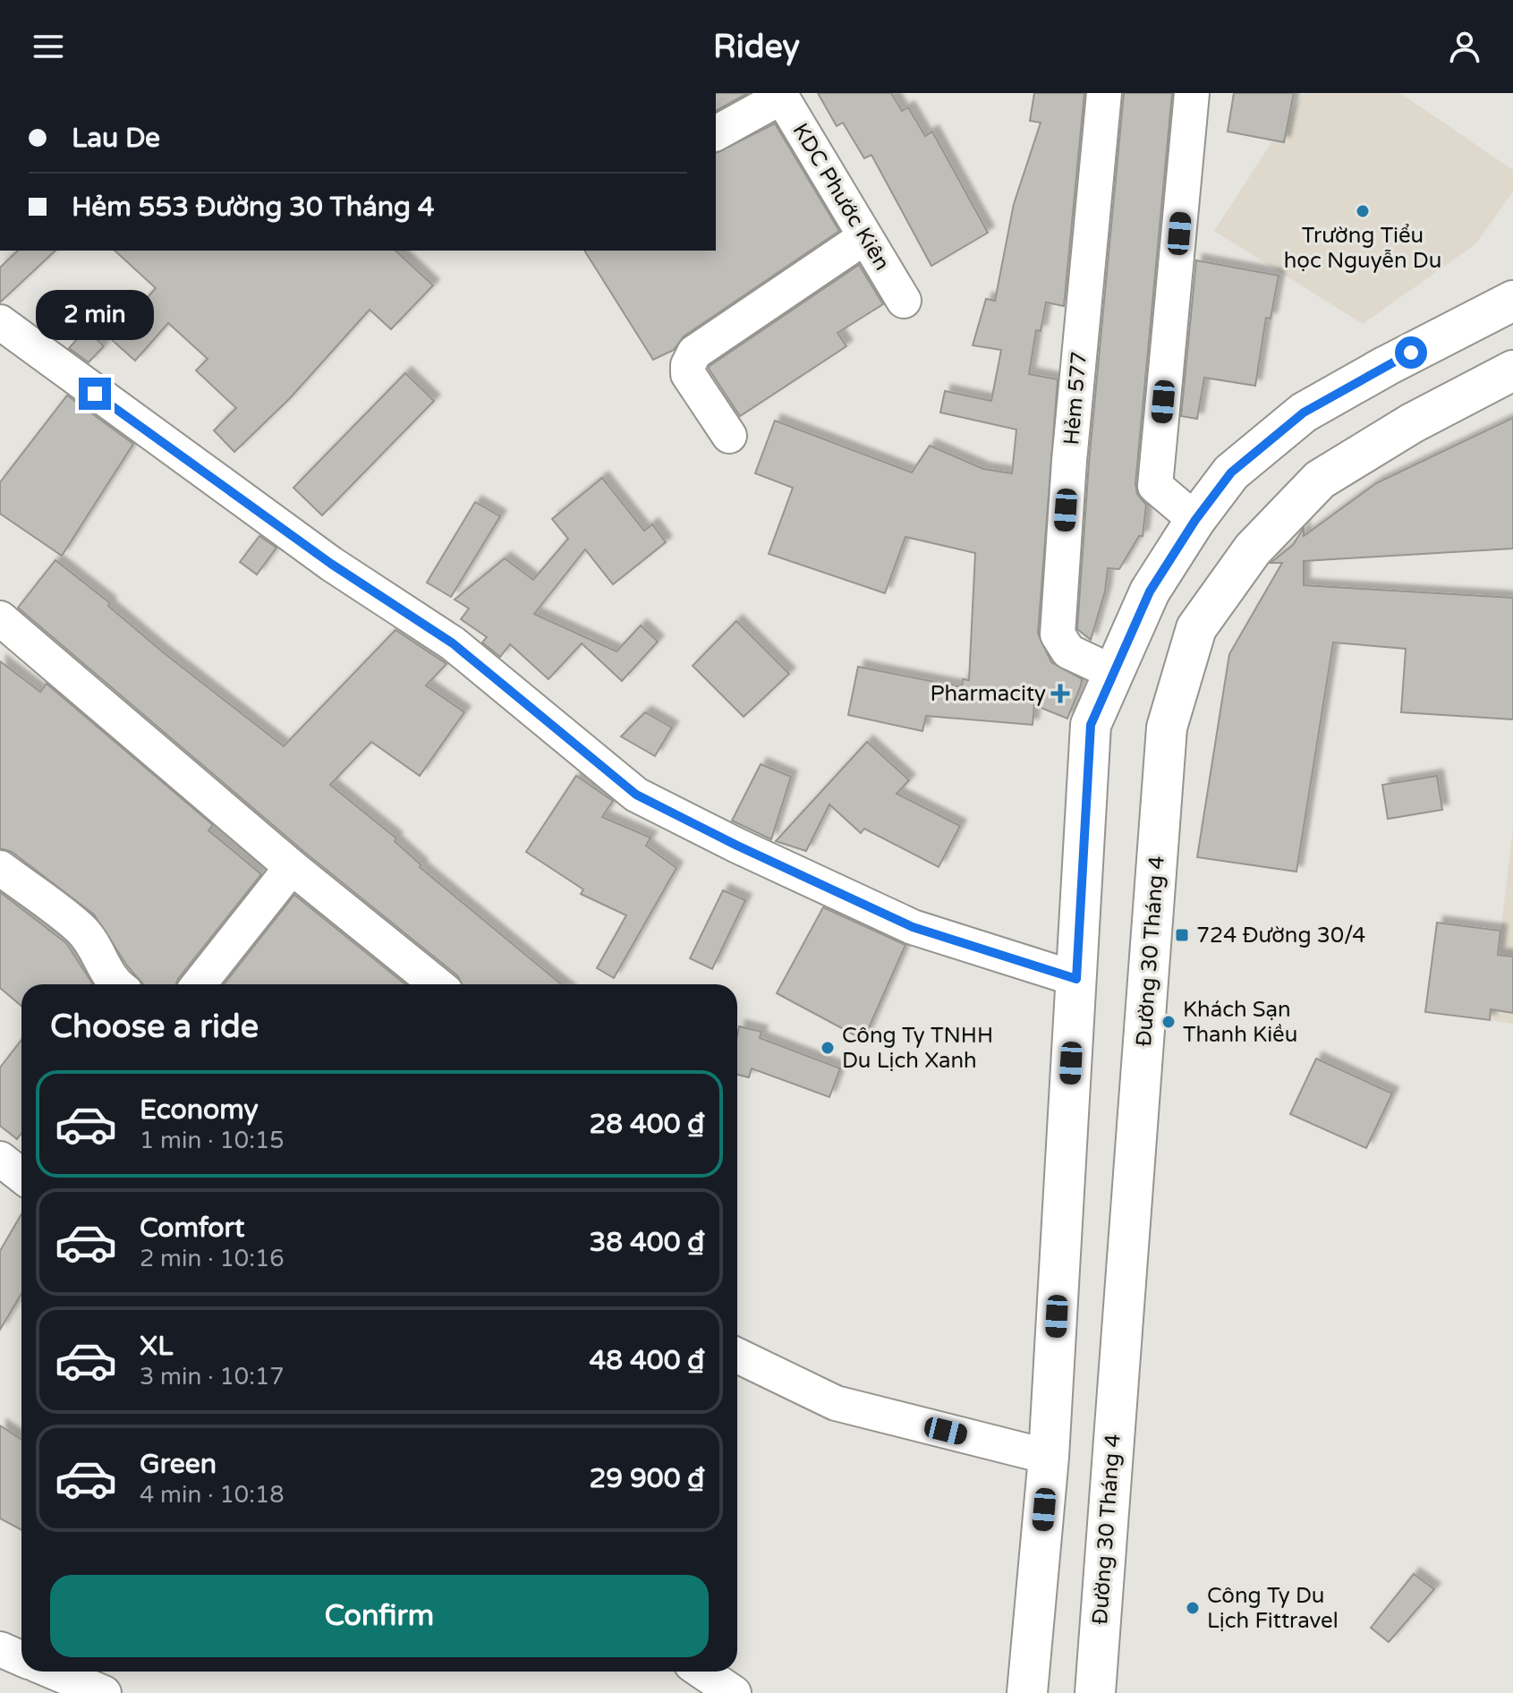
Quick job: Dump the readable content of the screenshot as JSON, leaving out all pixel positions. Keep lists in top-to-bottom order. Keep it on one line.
{"streets":{"main road":["Đường 30 Tháng 4"],"street":["KDC Phước Kiên","Hẻm 577"]},"places":{"other":["Trường Tiểu học Nguyễn Du","Khách Sạn Thanh Kiều","Công Ty TNHH Du Lịch Xanh","Công Ty Du Lịch Fittravel"],"health":["Pharmacity"],"transit":["724 Đường 30/4"]},"page":{"header":"Ridey","banner":["Lau De","Hẻm 553 Đường 30 Tháng 4"],"bubble":"2 min","heading":"Choose a ride","list":[{"name":"Economy","note":"1 min · 10:15","value":"28 400 ₫"},{"name":"Comfort","note":"2 min · 10:16","value":"38 400 ₫"},{"name":"XL","note":"3 min · 10:17","value":"48 400 ₫"},{"name":"Green","note":"4 min · 10:18","value":"29 900 ₫"}],"buttons":"Confirm"}}
